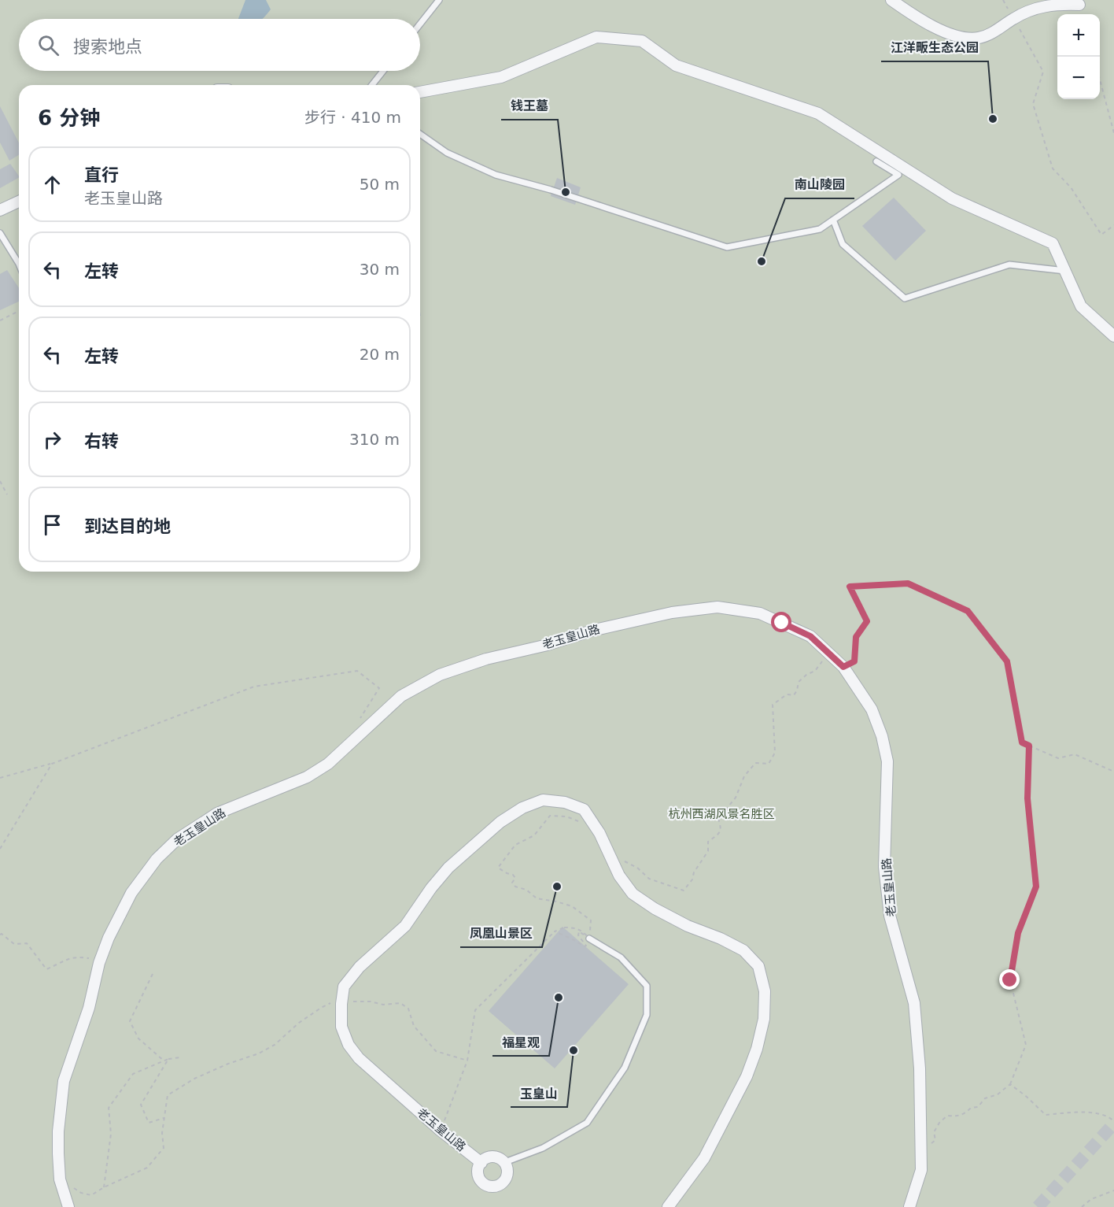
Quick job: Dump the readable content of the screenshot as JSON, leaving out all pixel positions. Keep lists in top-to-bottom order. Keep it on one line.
{"streets":{"street":["老玉皇山路"]},"parks":["杭州西湖风景名胜区"],"places":["江洋畈生态公园","钱王墓","南山陵园","凤凰山景区","福星观","玉皇山"],"page":{"map_buttons":["+","−"],"search":"搜索地点","heading":["6 分钟","步行 · 410 m"],"list":[["直行","老玉皇山路","50 m"],["左转","30 m"],["左转","20 m"],["右转","310 m"],"到达目的地"]}}
